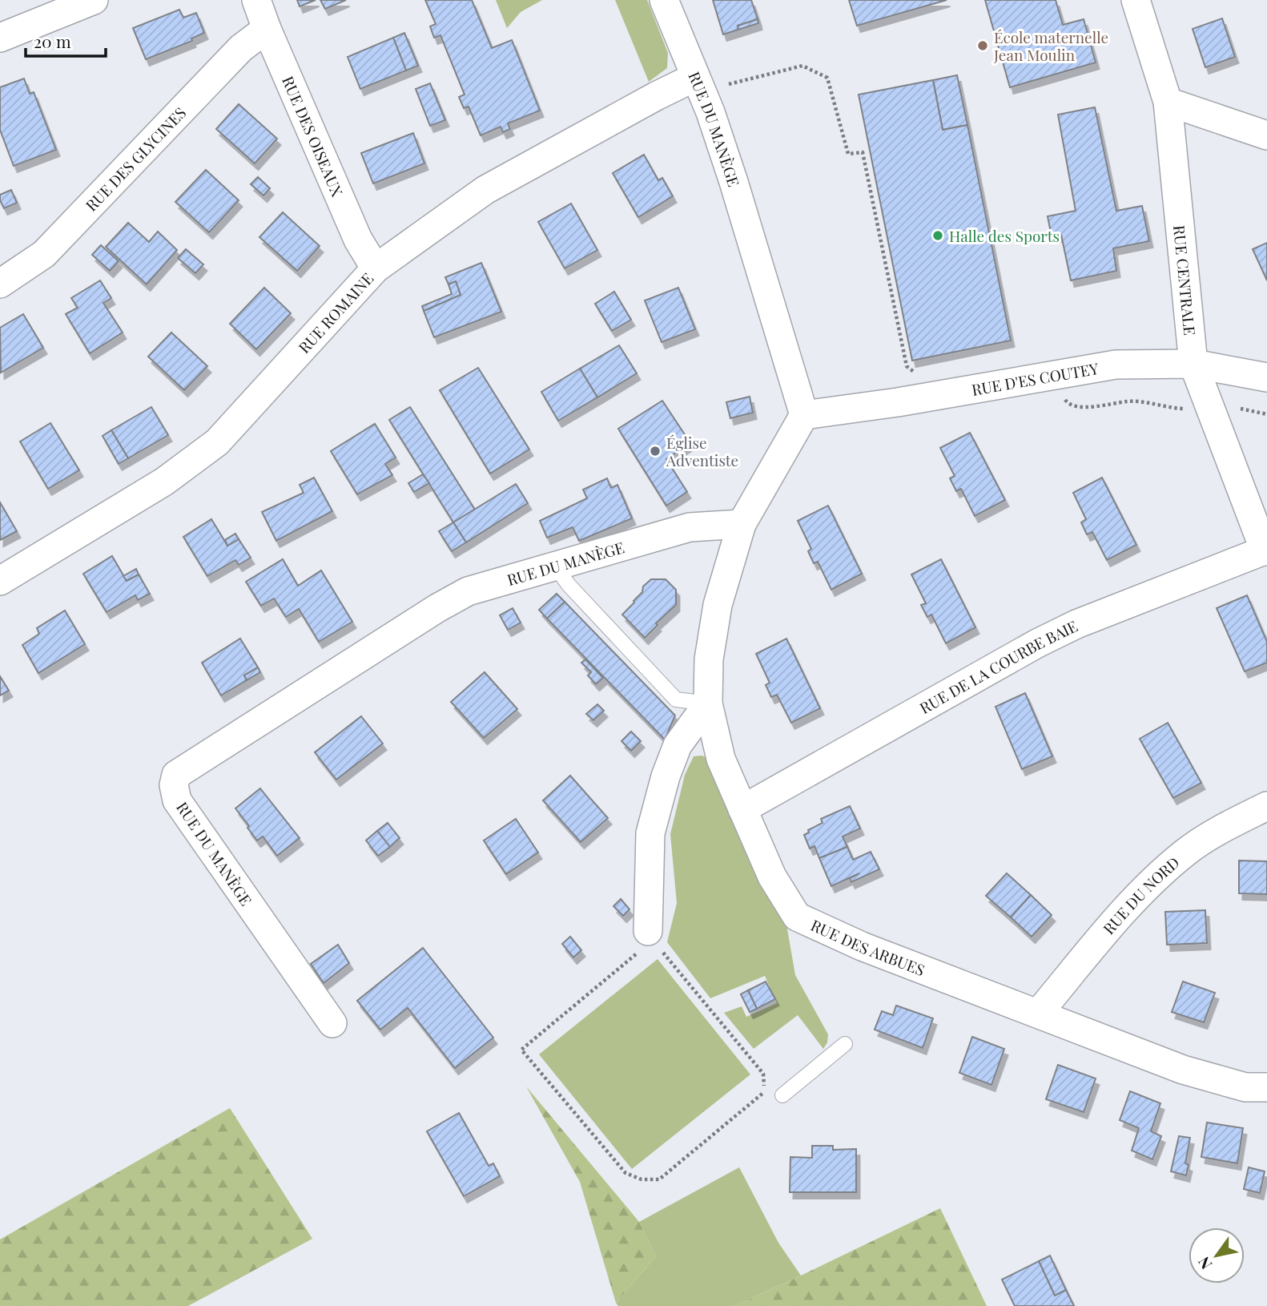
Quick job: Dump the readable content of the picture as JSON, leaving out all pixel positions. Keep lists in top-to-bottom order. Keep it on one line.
{"streets":{"street":["RUE DU MANÈGE","RUE DES OISEAUX","RUE DES GLYCINES","RUE CENTRALE","RUE ROMAINE","RUE D'ES COUTEY","RUE DE LA COURBE BAIE","RUE DU NORD","RUE DES ARBUES"]},"crossings":[["RUE DU MANÈGE","RUE ROMAINE"],["RUE DU MANÈGE","RUE D'ES COUTEY"],["RUE DU MANÈGE","RUE DES ARBUES"],["RUE DES OISEAUX","RUE DES GLYCINES"],["RUE DES OISEAUX","RUE ROMAINE"],["RUE CENTRALE","RUE D'ES COUTEY"],["RUE CENTRALE","RUE DE LA COURBE BAIE"],["RUE DE LA COURBE BAIE","RUE DES ARBUES"],["RUE DU NORD","RUE DES ARBUES"]],"places":["École maternelle Jean Moulin","Halle des Sports","Église Adventiste"],"scale_bar":"20 m","north":"bottom left"}
